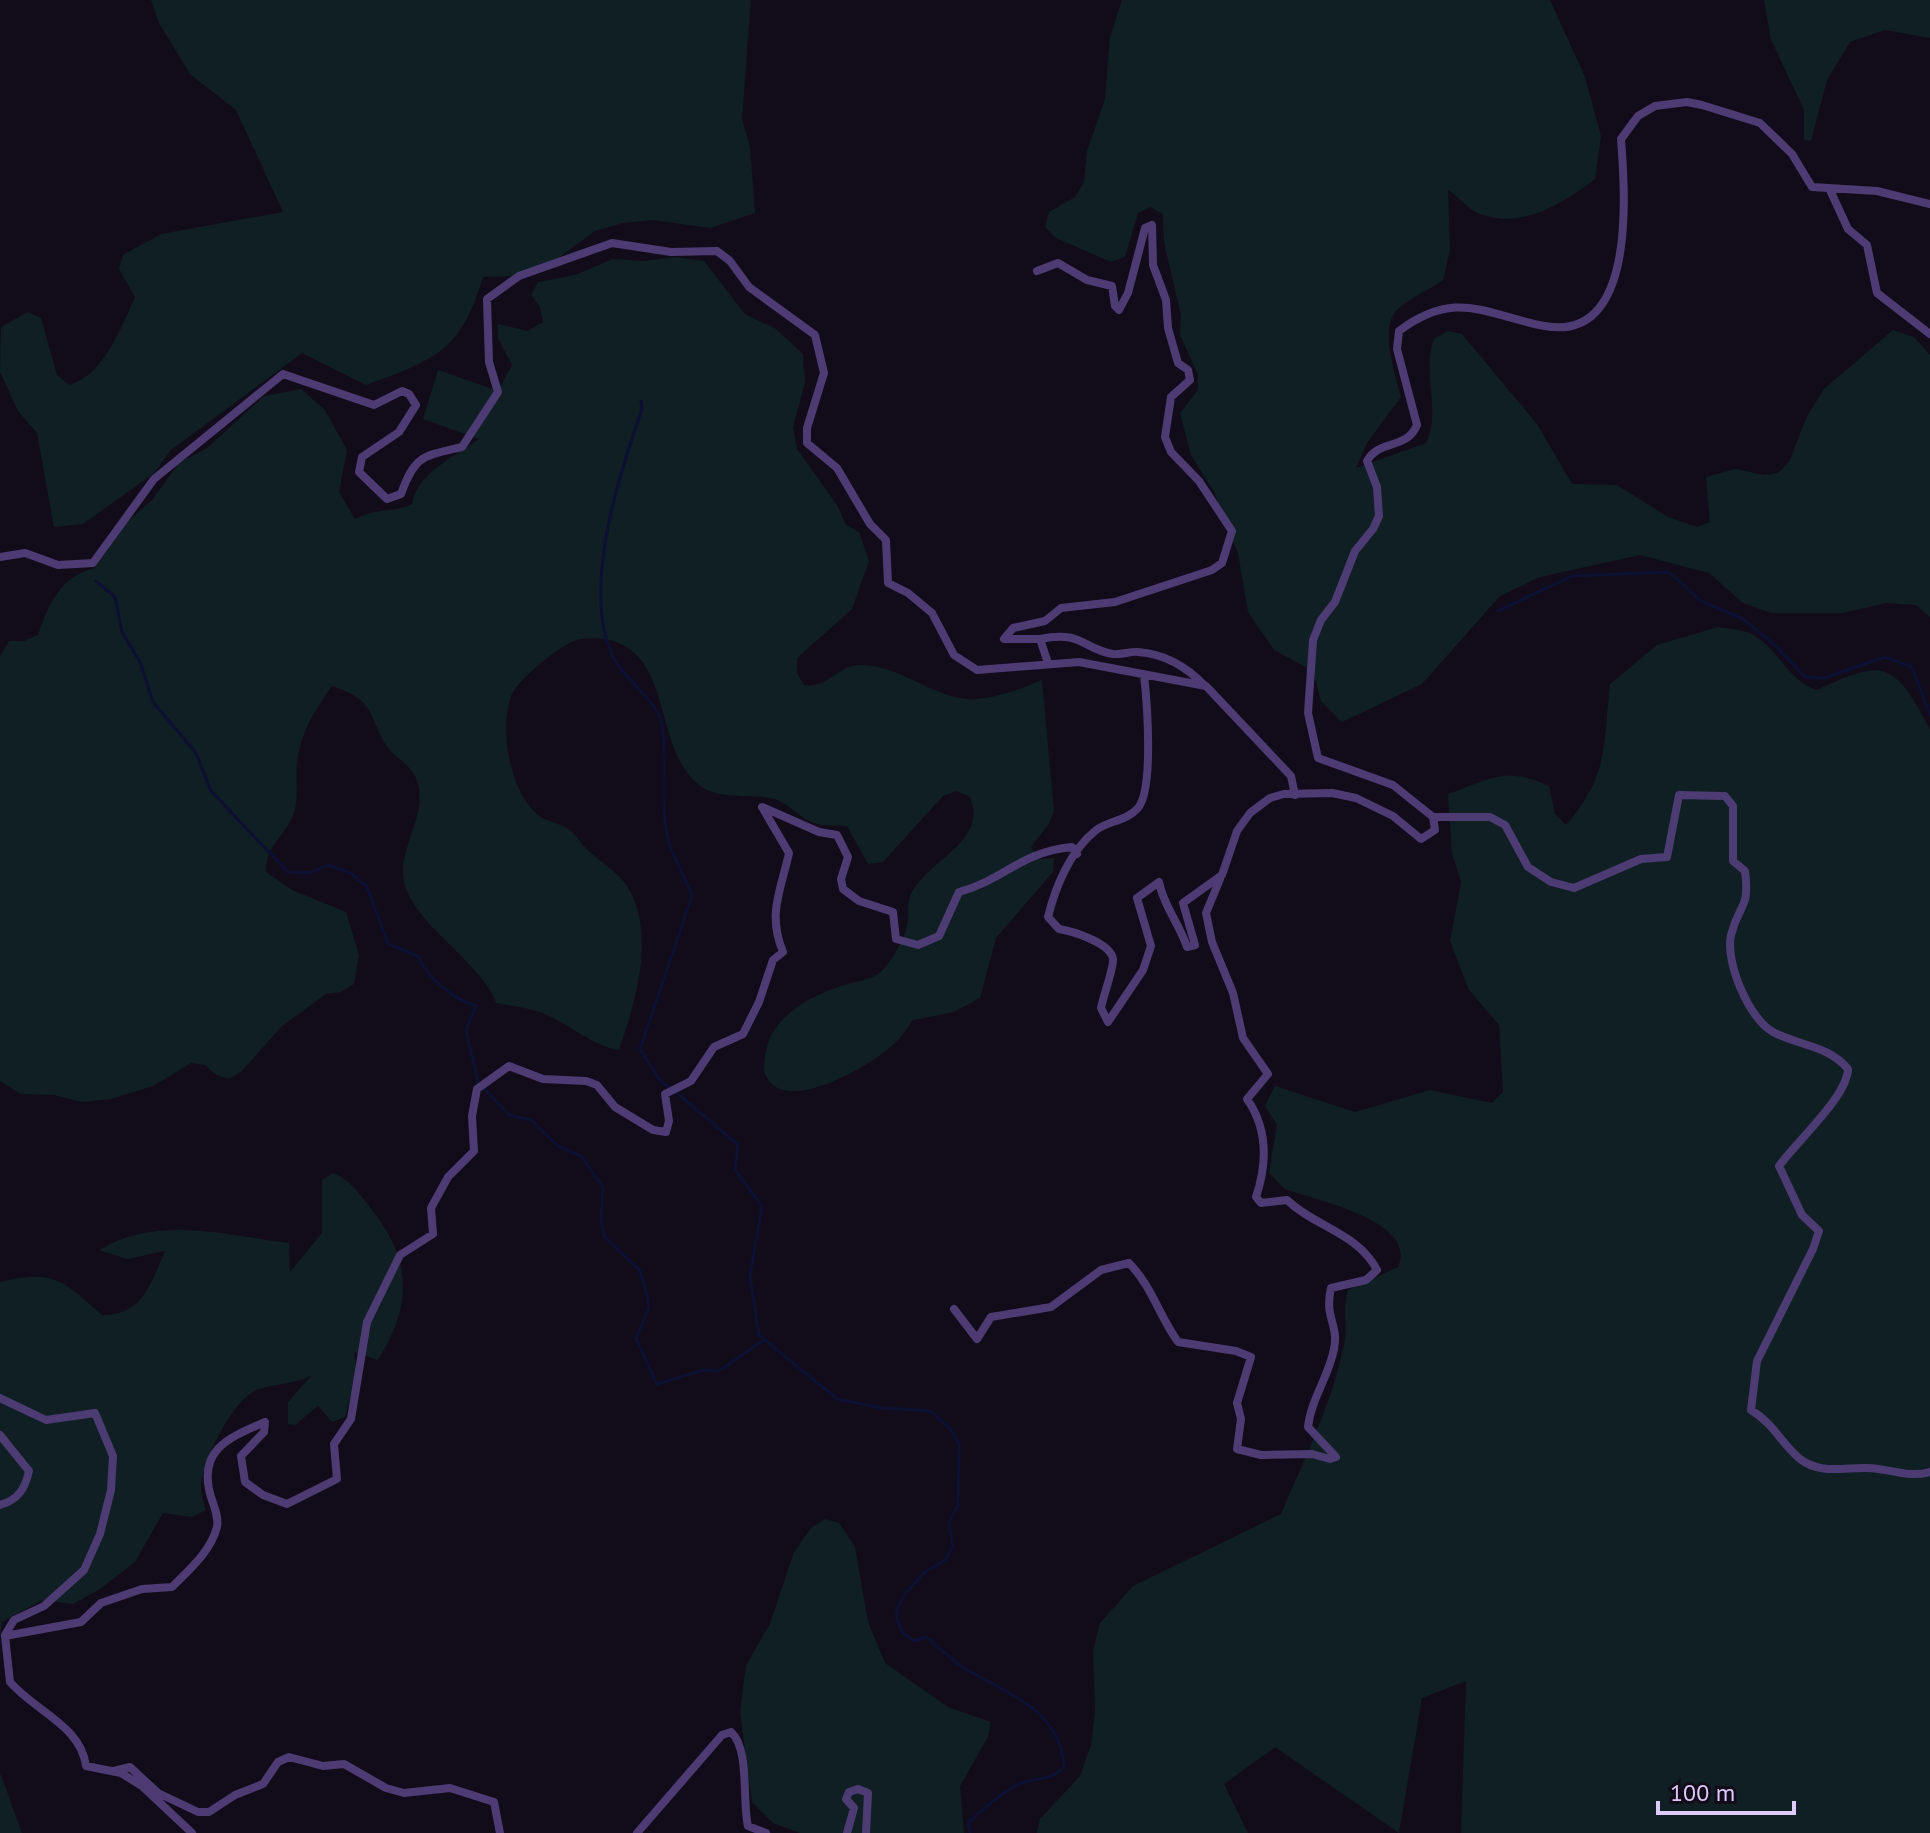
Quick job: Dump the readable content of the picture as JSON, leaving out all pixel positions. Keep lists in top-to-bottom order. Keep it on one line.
{"scale_bar":"100 m"}
